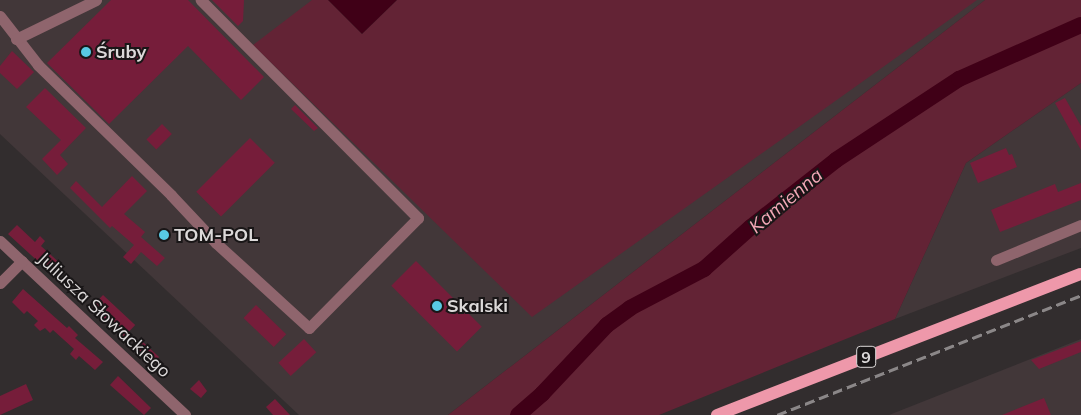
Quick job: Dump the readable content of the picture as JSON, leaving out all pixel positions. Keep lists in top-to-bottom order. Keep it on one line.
{"streets":{"main road":["9"],"street":["Juliusza Słowackiego"]},"water":["Kamienna"],"places":["Śruby","TOM-POL","Skalski"]}
